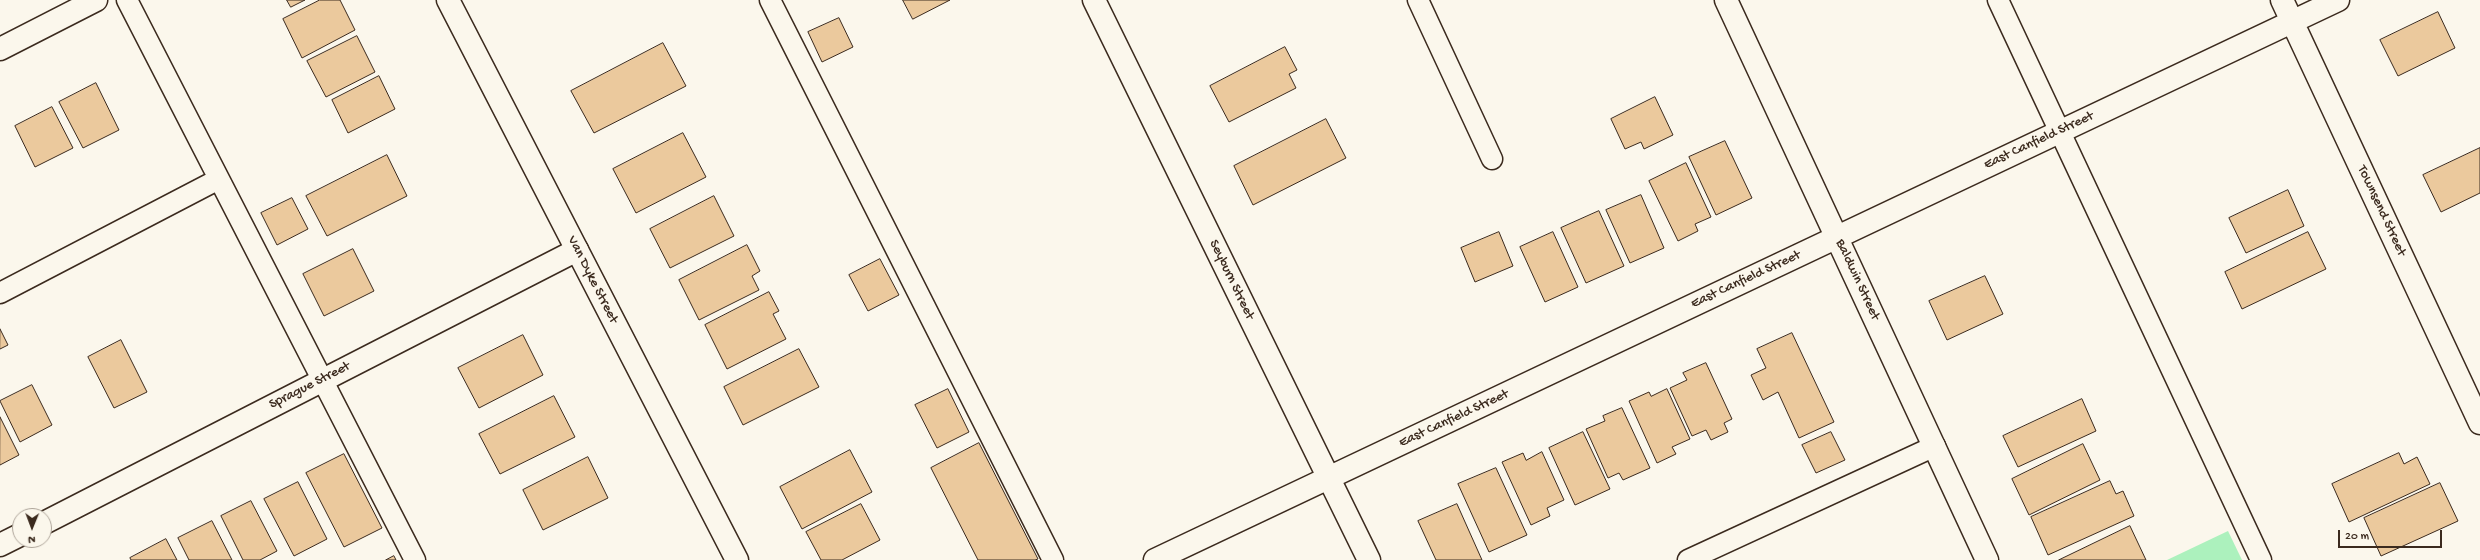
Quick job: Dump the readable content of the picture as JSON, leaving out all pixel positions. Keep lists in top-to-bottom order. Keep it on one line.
{"streets":{"street":["East Canfield Street","Townsend Street","Van Dyke Street","Seyburn Street","Baldwin Street","Sprague Street"]},"crossings":[["East Canfield Street","Townsend Street"],["East Canfield Street","Seyburn Street"],["East Canfield Street","Baldwin Street"],["Van Dyke Street","Sprague Street"]],"scale_bar":"20 m","north":"bottom"}
